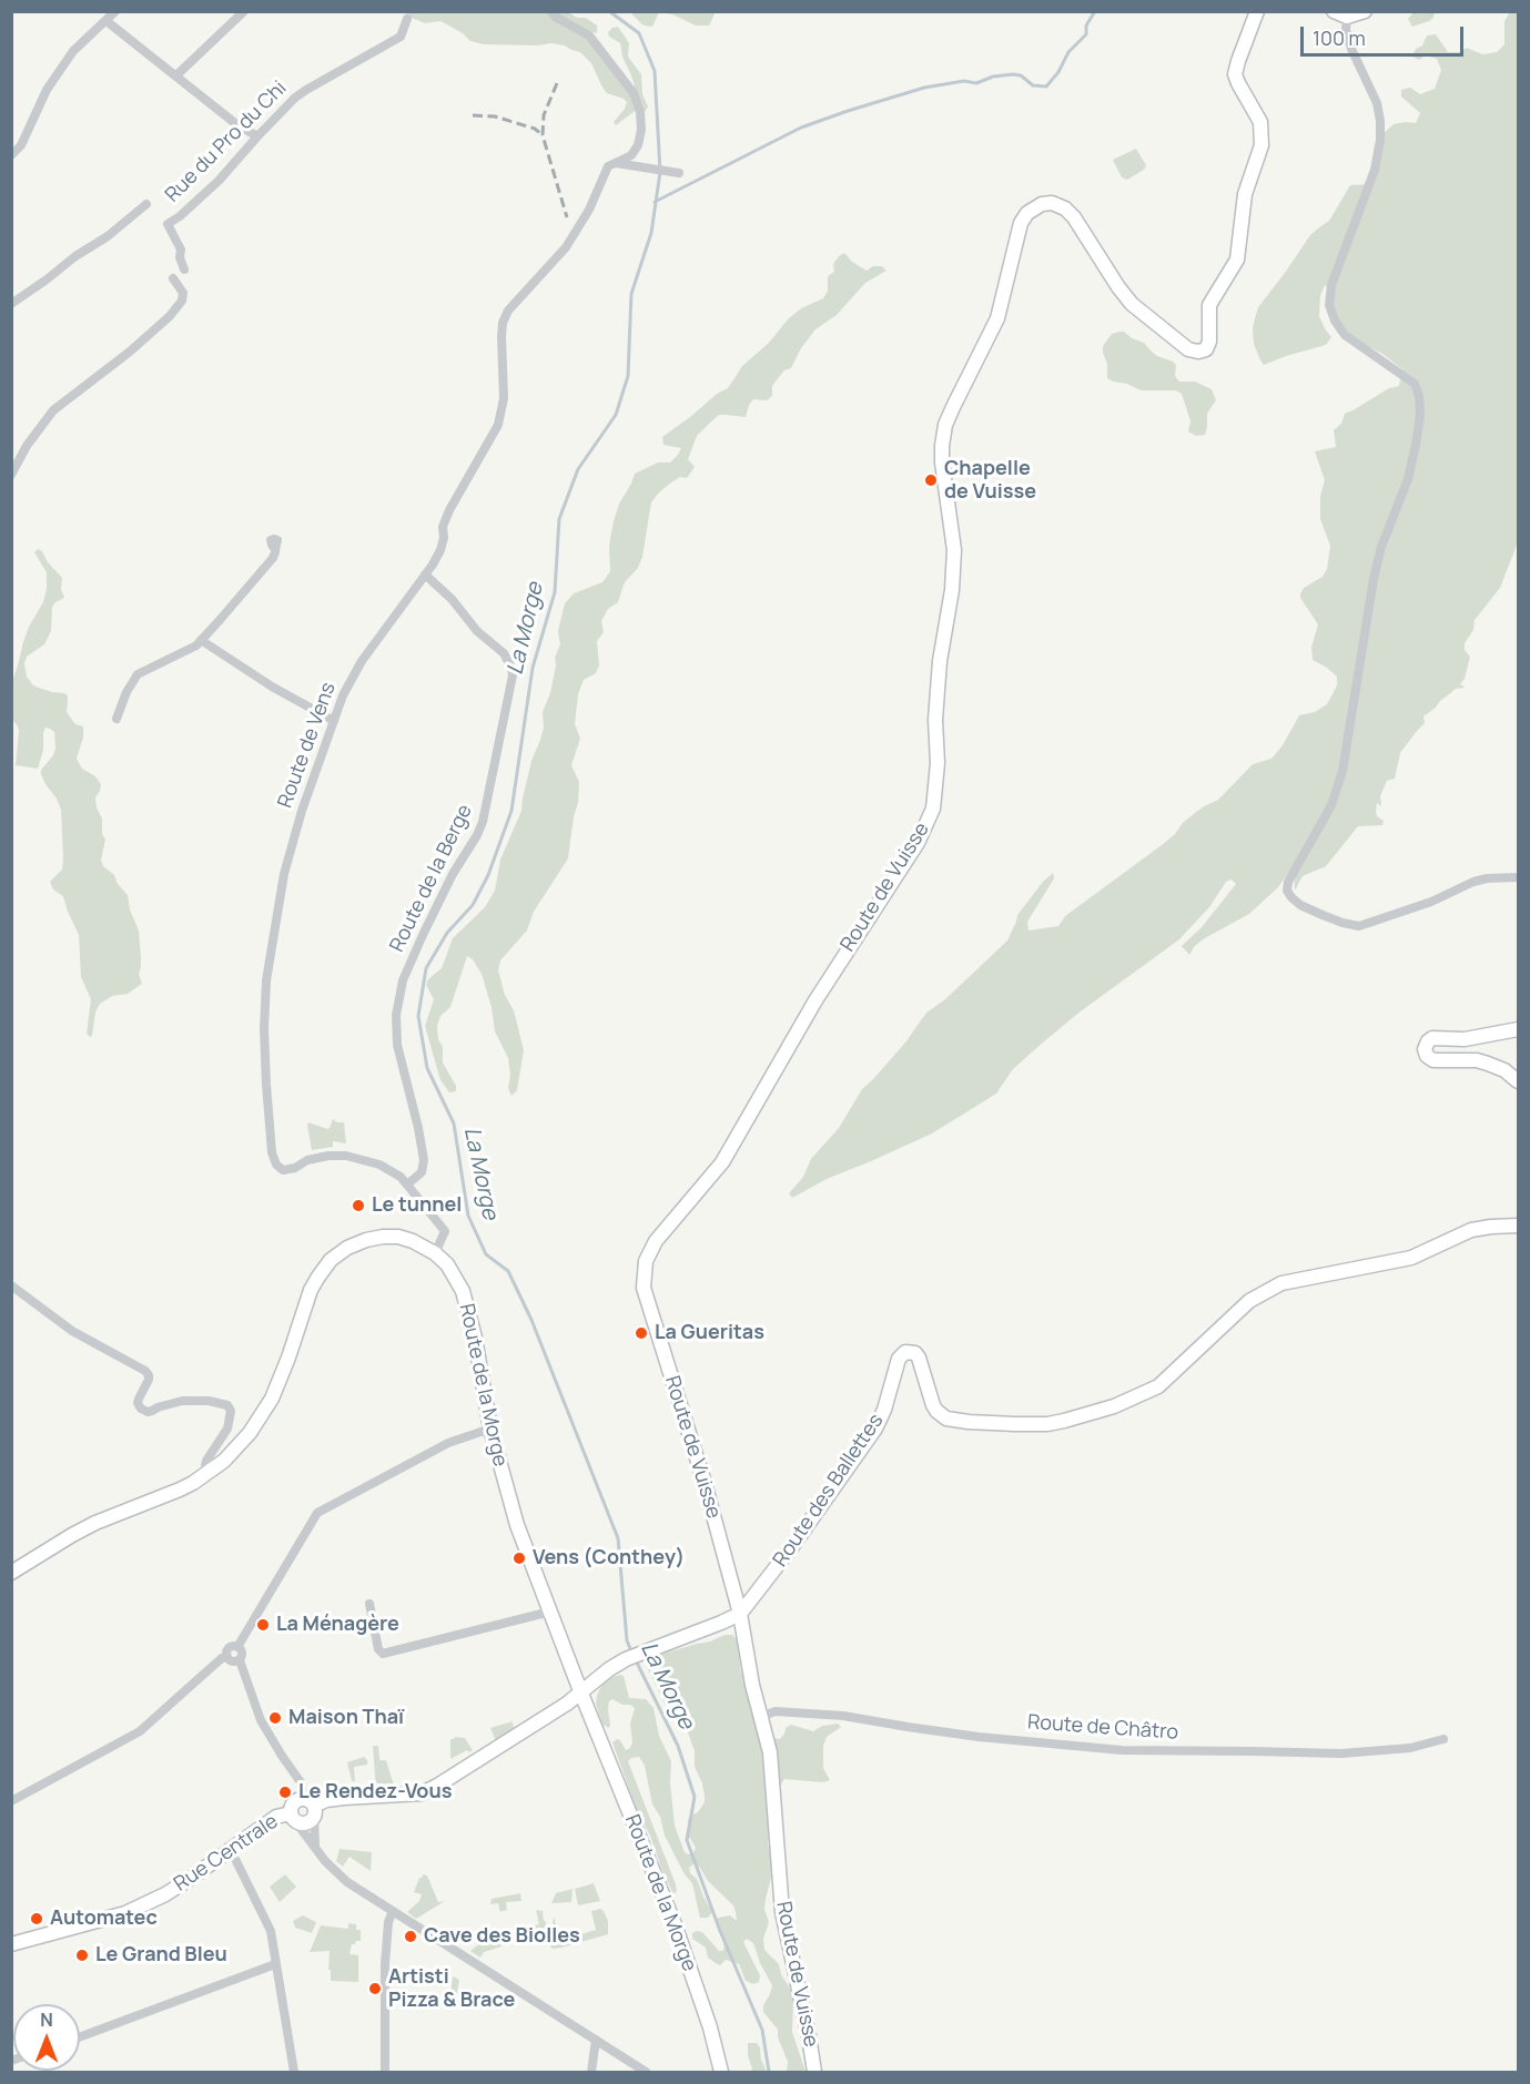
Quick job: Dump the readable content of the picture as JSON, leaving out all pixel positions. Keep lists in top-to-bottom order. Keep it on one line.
{"streets":{"street":["Rue du Pro du Chi","Route de Vens","Route de la Berge","Route de Vuisse","Route de la Morge","Route des Ballettes","Route de Châtro","Rue Centrale"]},"crossings":[["Route de Vens","Route de la Berge"],["Route de Vuisse","Route des Ballettes"],["Route de Vuisse","Route de Châtro"],["Route de Vuisse","Rue Centrale"],["Route de la Morge","Rue Centrale"],["Route des Ballettes","Rue Centrale"]],"water":["La Morge"],"places":["Chapelle de Vuisse","Le tunnel","La Gueritas","Vens (Conthey)","La Ménagère","Maison Thaï","Le Rendez-Vous","Automatec","Cave des Biolles","Le Grand Bleu","Artisti Pizza & Brace"],"scale_bar":"100 m","north":"top"}
